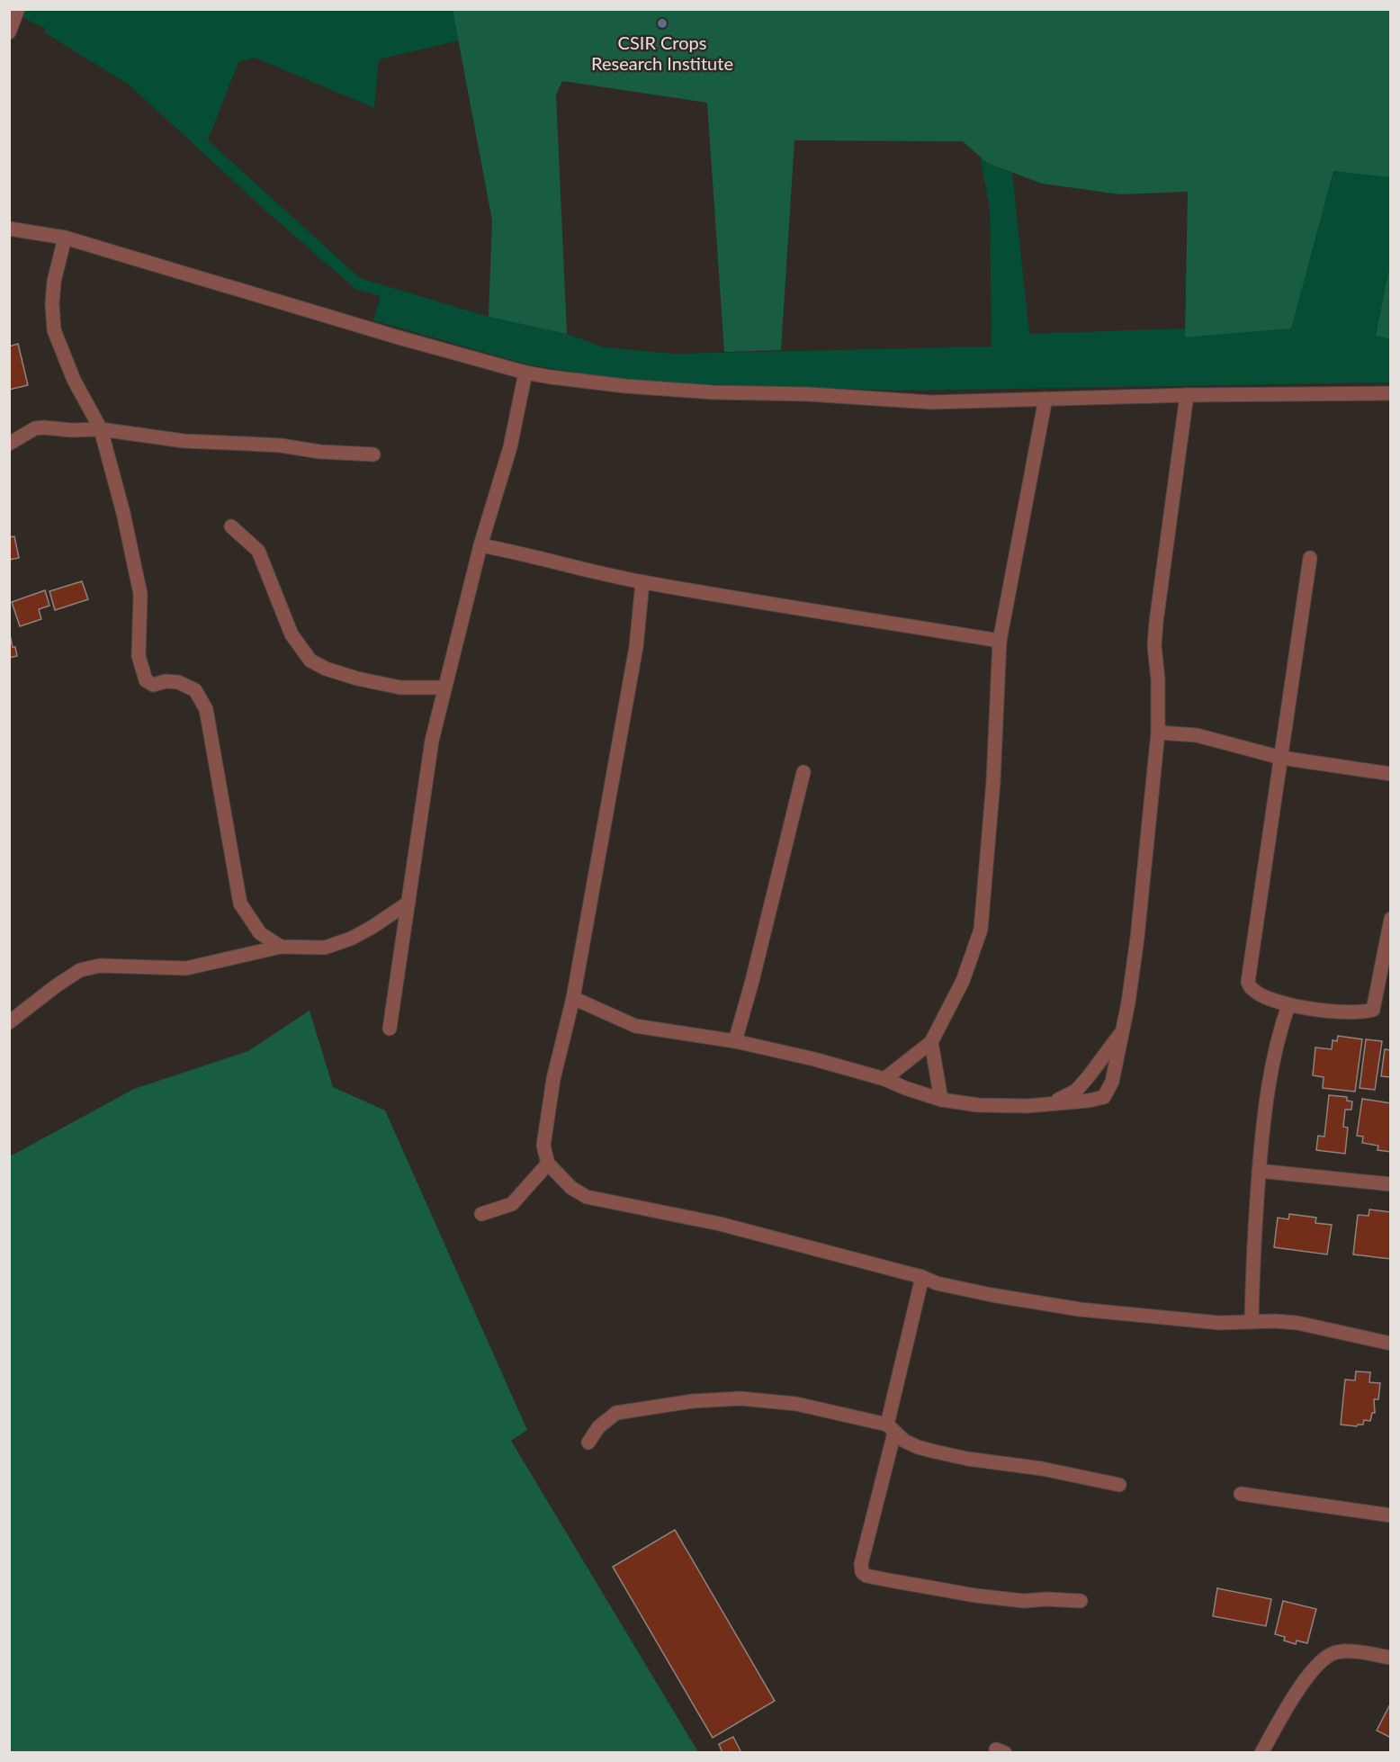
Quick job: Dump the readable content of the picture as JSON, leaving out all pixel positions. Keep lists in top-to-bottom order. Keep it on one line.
{"places":["CSIR Crops Research Institute"]}
